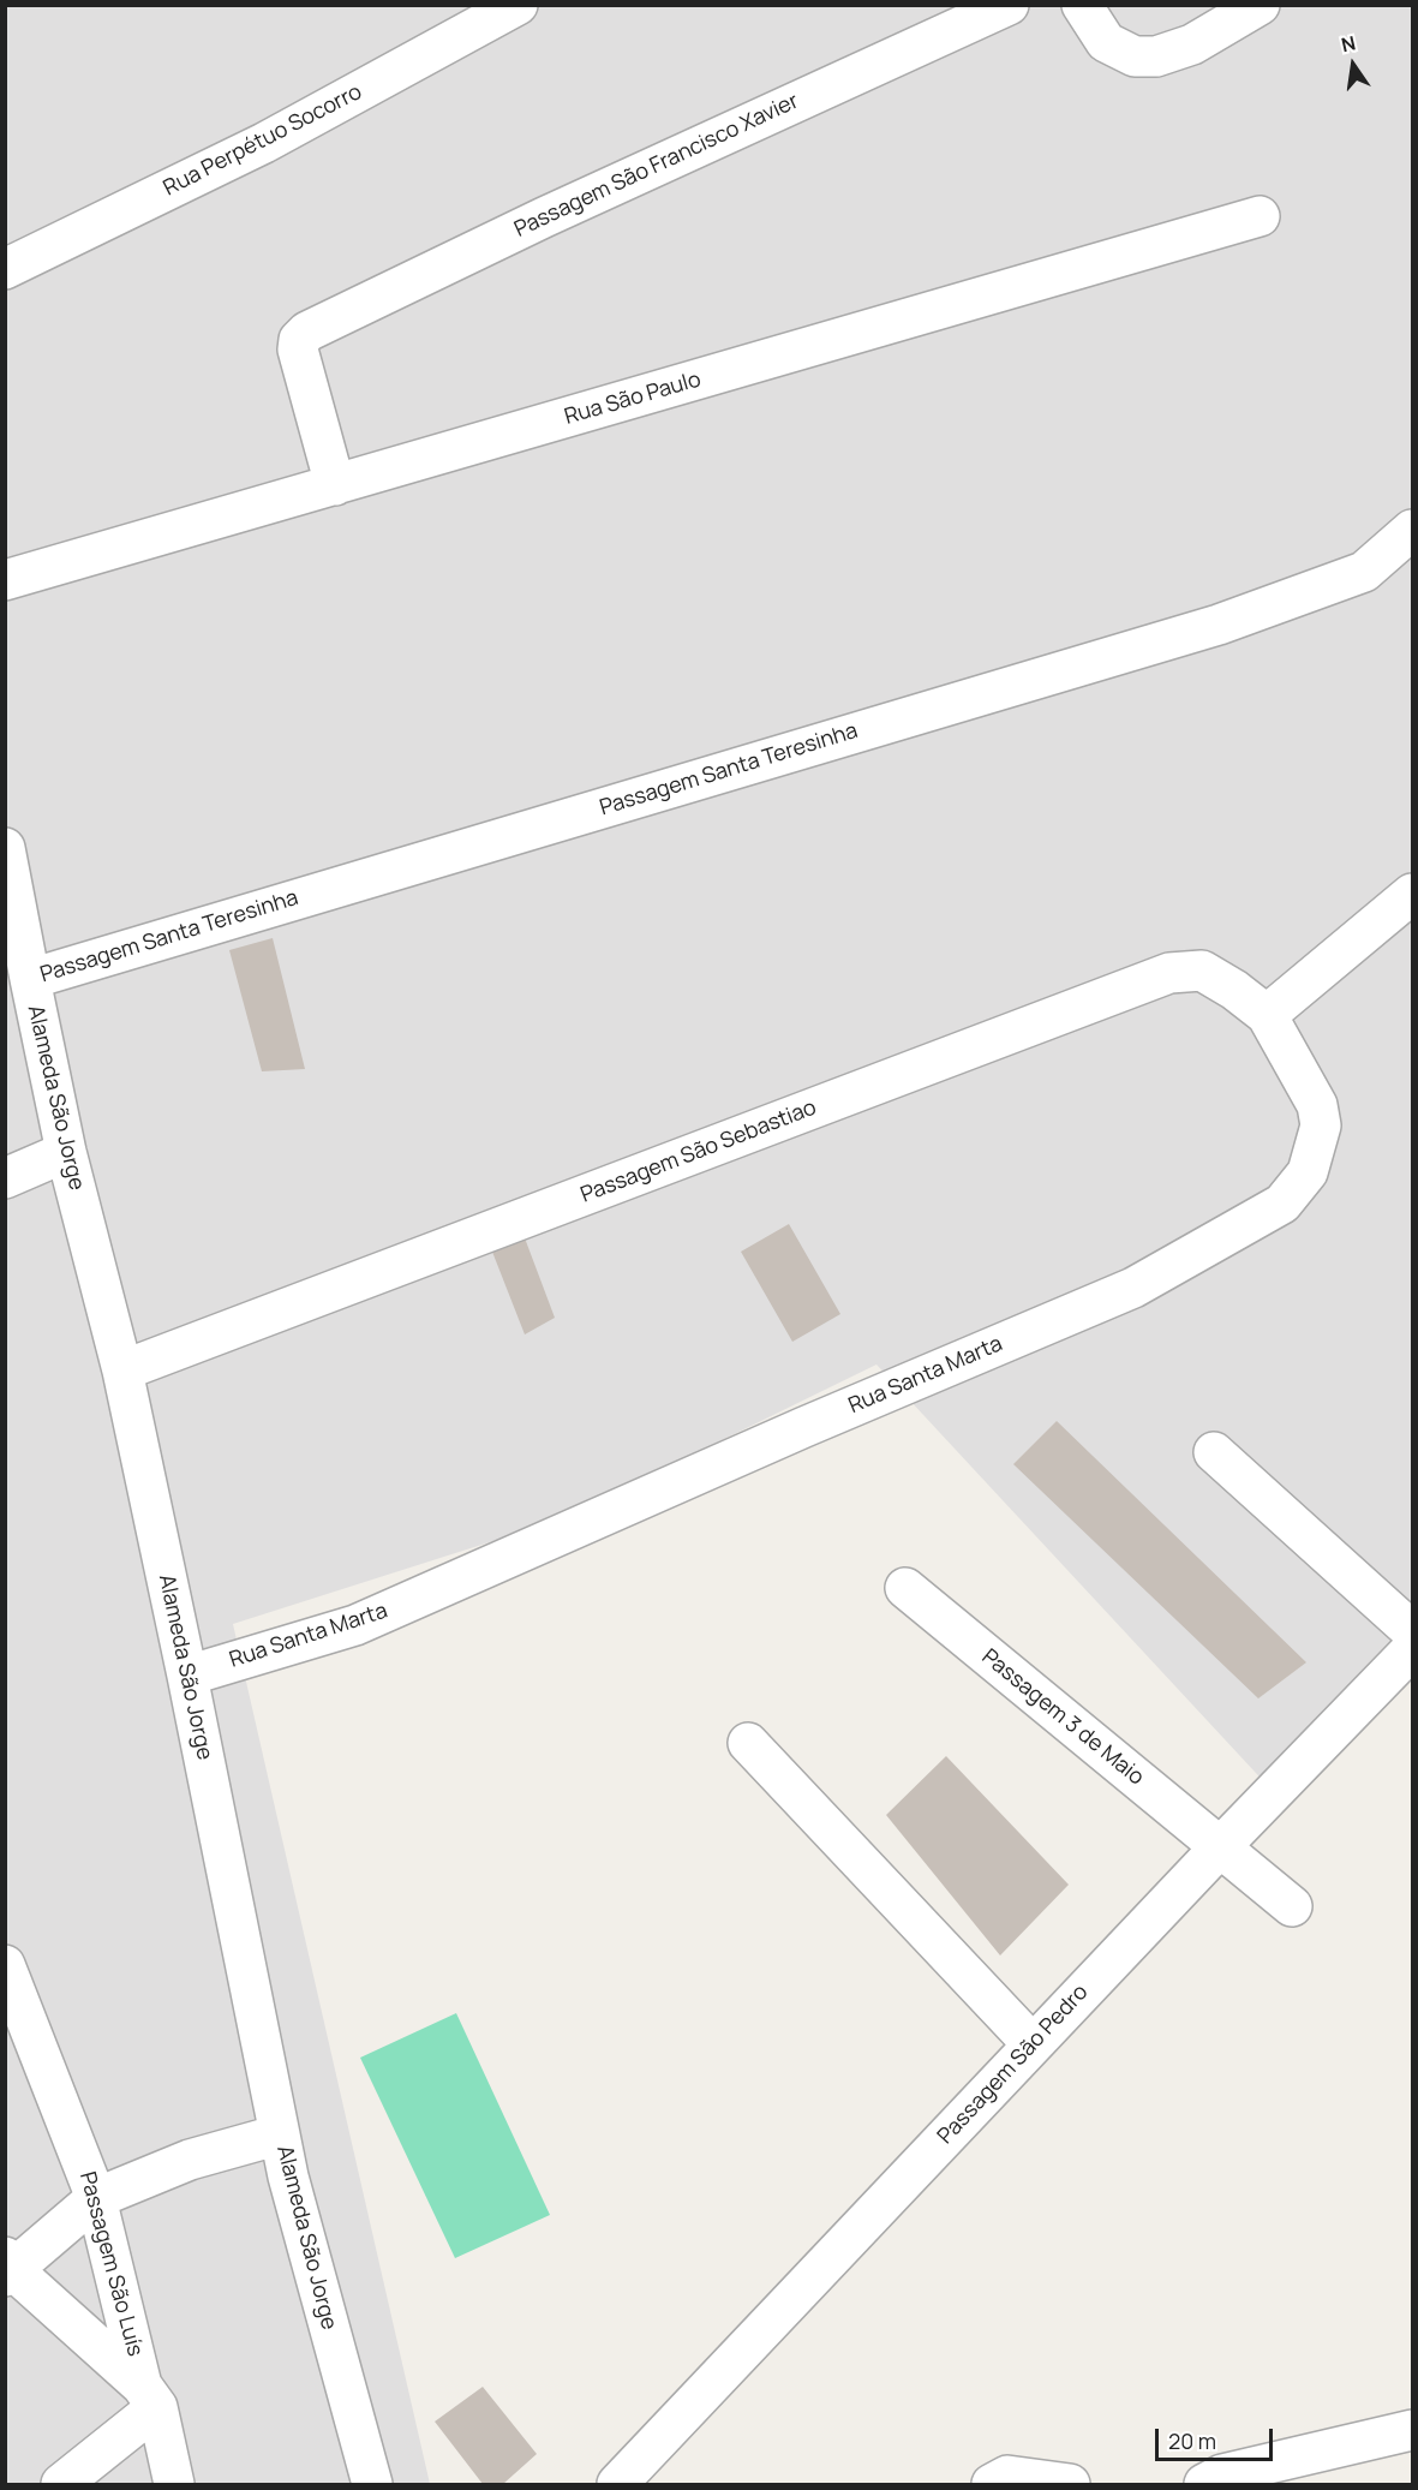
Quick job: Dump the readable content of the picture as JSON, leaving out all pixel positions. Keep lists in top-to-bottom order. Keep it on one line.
{"streets":{"street":["Rua Perpétuo Socorro","Passagem São Francisco Xavier","Rua São Paulo","Passagem Santa Teresinha","Alameda São Jorge","Passagem São Sebastiao","Rua Santa Marta","Passagem 3 de Maio","Passagem São Pedro","Passagem São Luís"]},"crossings":[["Passagem São Francisco Xavier","Rua São Paulo"],["Passagem Santa Teresinha","Alameda São Jorge"],["Alameda São Jorge","Passagem São Sebastiao"],["Alameda São Jorge","Rua Santa Marta"],["Passagem São Sebastiao","Rua Santa Marta"],["Passagem 3 de Maio","Passagem São Pedro"]],"scale_bar":"20 m","north":"top"}
